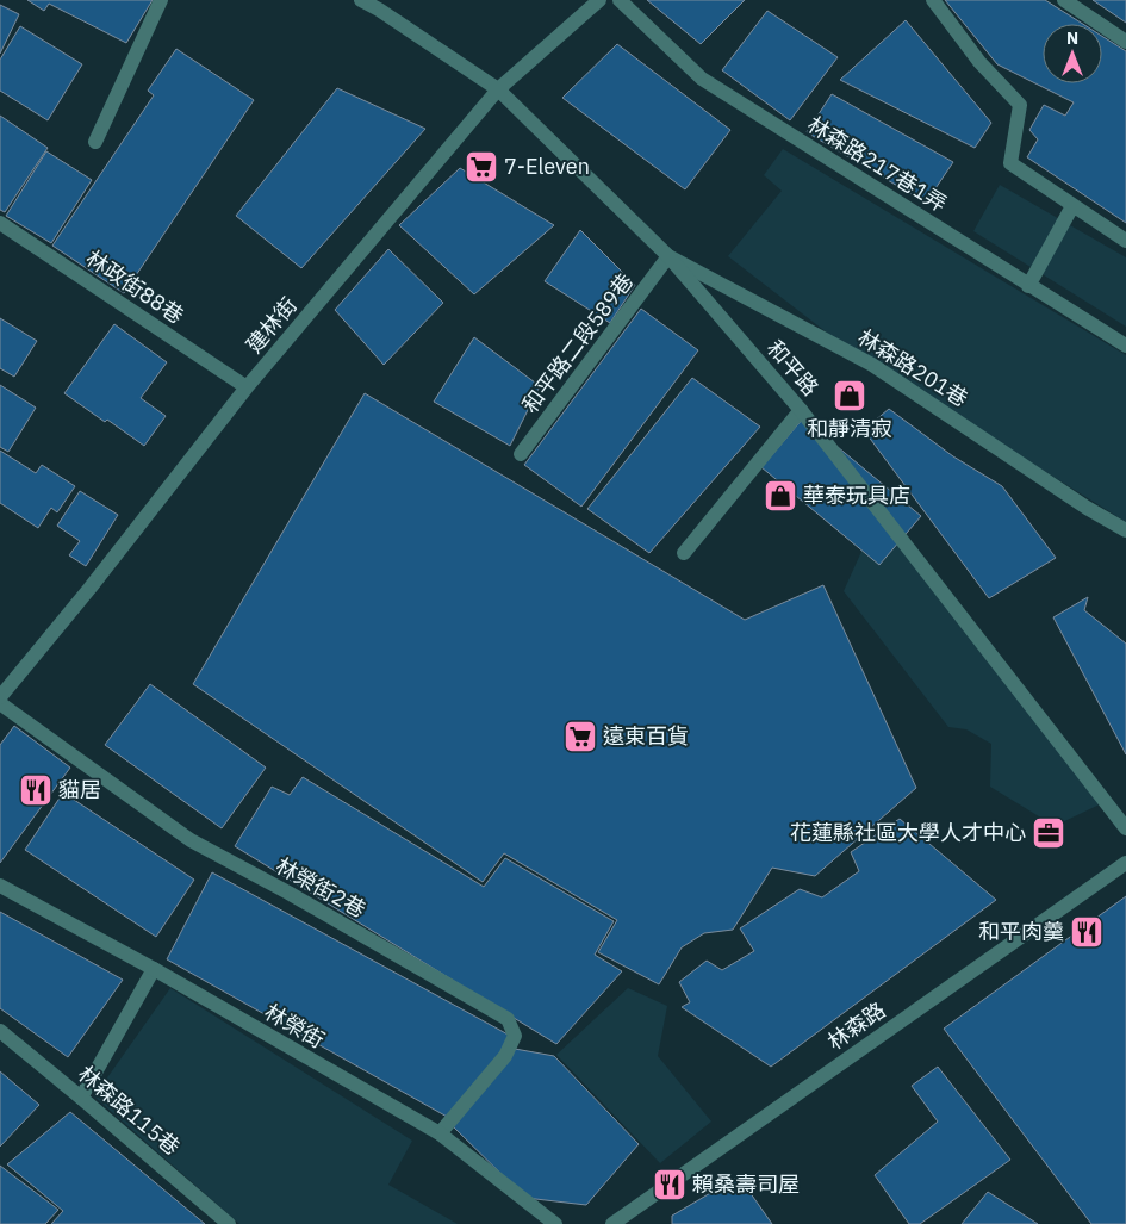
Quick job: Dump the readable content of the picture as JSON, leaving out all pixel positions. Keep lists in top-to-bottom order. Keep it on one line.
{"streets":{"street":["林森路217巷1弄","林政街88巷","建林街","和平路二段589巷","和平路","林森路201巷","林榮街2巷","林榮街","林森路","林森路115巷"]},"crossings":[["林政街88巷","建林街"],["建林街","和平路"],["和平路二段589巷","和平路"],["和平路二段589巷","林森路201巷"],["和平路","林森路201巷"],["林榮街2巷","林榮街"]],"places":{"supermarket":["7-Eleven","遠東百貨"],"shop":["和靜清寂","華泰玩具店"],"restaurant":["貓居","和平肉羹","賴桑壽司屋"],"office":["花蓮縣社區大學人才中心"]},"north":"top"}
